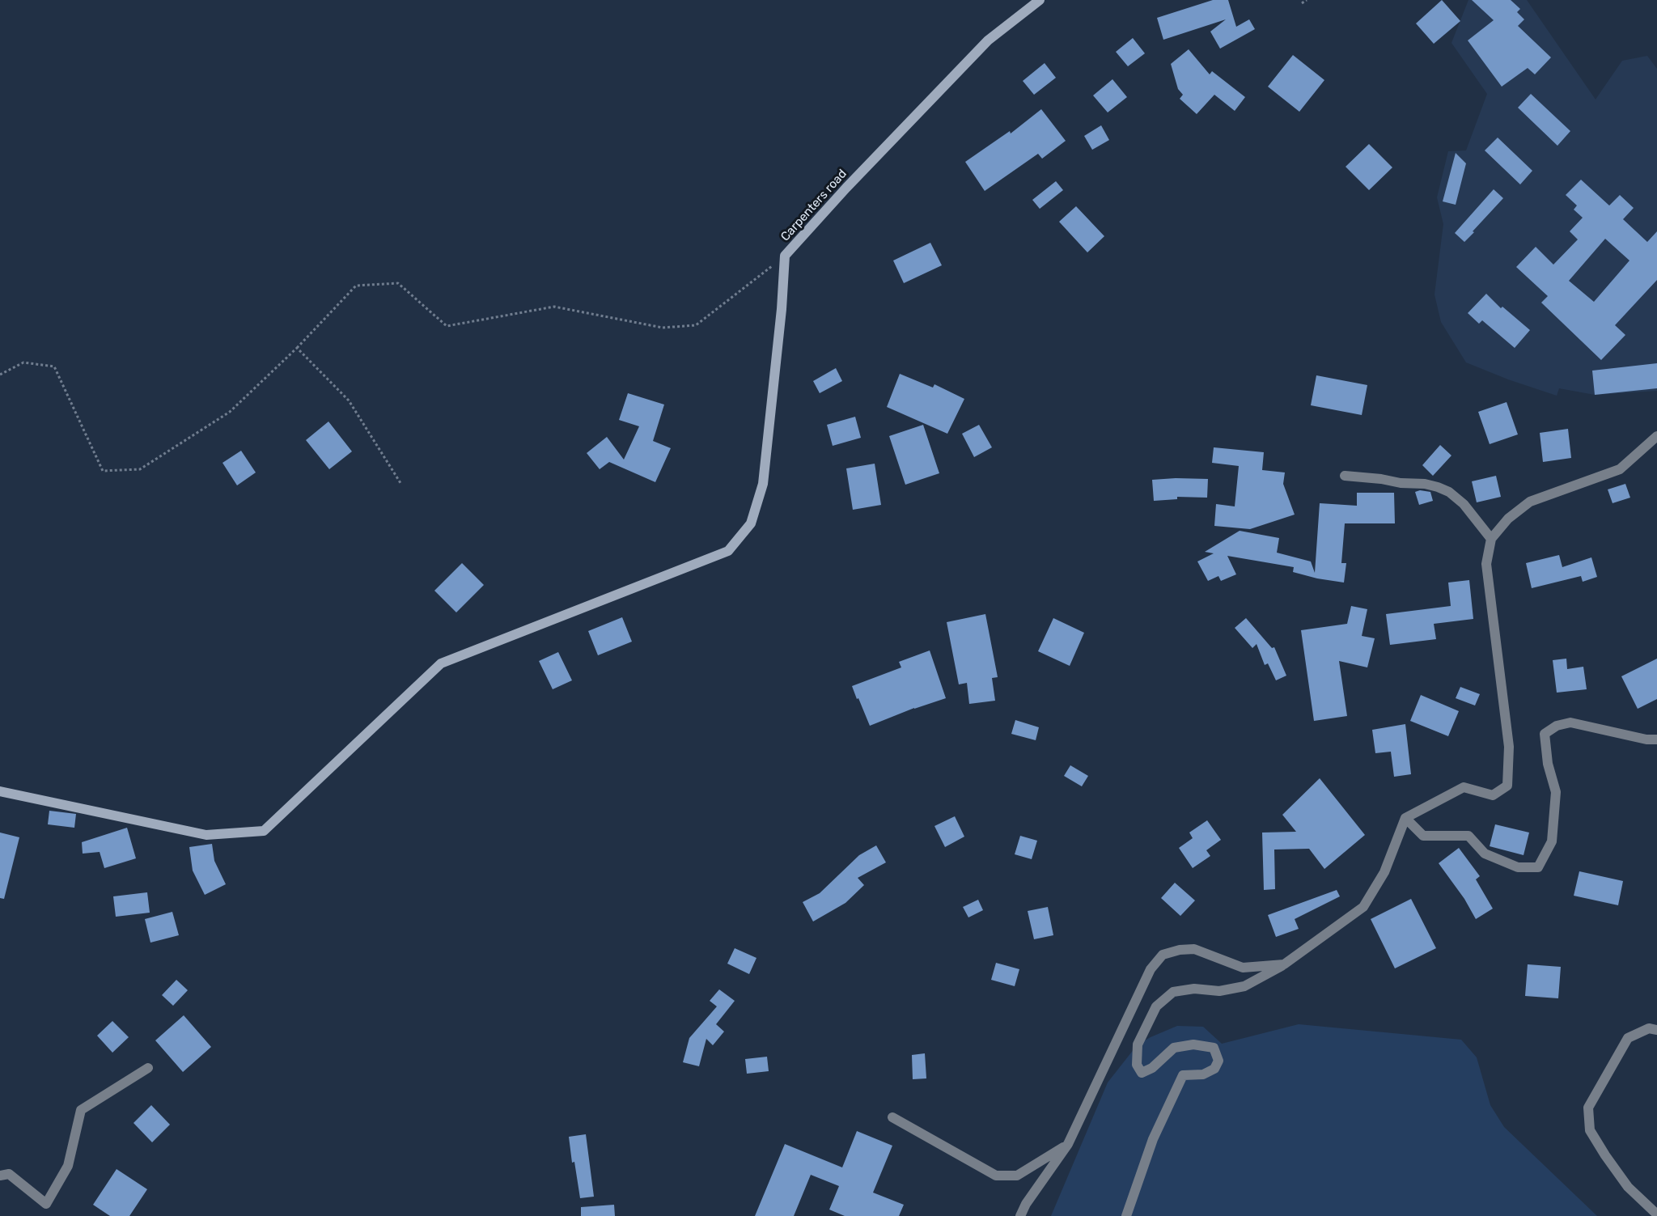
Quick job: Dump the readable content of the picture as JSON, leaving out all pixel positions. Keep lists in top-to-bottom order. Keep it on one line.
{"streets":{"street":["Carpenters road"]}}
